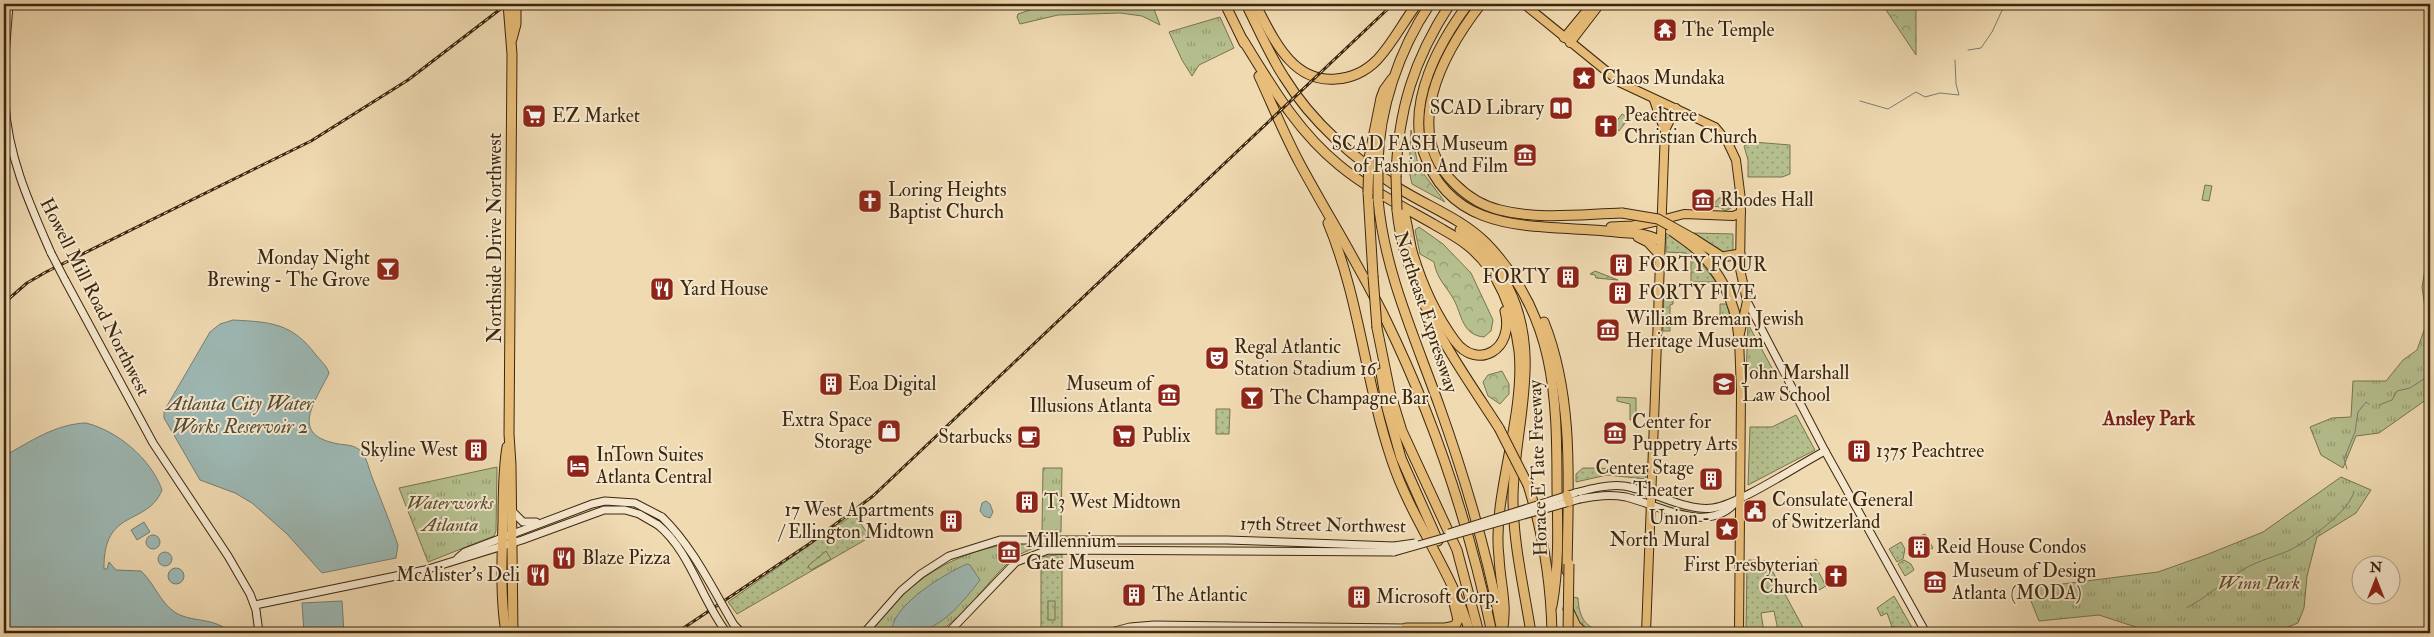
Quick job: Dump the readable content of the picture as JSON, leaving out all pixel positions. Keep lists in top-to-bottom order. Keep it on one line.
{"streets":{"highway":["Northside Drive Northwest","Northeast Expressway","Horace E Tate Freeway"],"main road":["Howell Mill Road Northwest","17th Street Northwest"]},"crossings":[["Northeast Expressway","Horace E Tate Freeway"]],"districts":["Ansley Park"],"water":["Atlanta City Water Works Reservoir 2"],"parks":["Waterworks Atlanta","Winn Park"],"places":{"temple":["The Temple"],"place":["Chaos Mundaka","Union - North Mural"],"library":["SCAD Library"],"supermarket":["EZ Market","Publix"],"church":["Peachtree Christian Church","Loring Heights Baptist Church","First Presbyterian Church"],"museum":["SCAD FASH Museum of Fashion And Film","Rhodes Hall","William Breman Jewish Heritage Museum","Museum of Illusions Atlanta","Center for Puppetry Arts","Millennium Gate Museum","Museum of Design Atlanta (MODA)"],"building":["FORTY FOUR","FORTY","FORTY FIVE","Eoa Digital","Skyline West","1375 Peachtree","Center Stage Theater","T3 West Midtown","17 West Apartments / Ellington Midtown","Reid House Condos","The Atlantic","Microsoft Corp."],"bar":["Monday Night Brewing - The Grove","The Champagne Bar"],"restaurant":["Yard House","Blaze Pizza","McAlister's Deli"],"theatre":["Regal Atlantic Station Stadium 16"],"school or university":["John Marshall Law School"],"shop":["Extra Space Storage"],"cafe":["Starbucks"],"hotel":["InTown Suites Atlanta Central"],"public building":["Consulate General of Switzerland"]},"north":"top"}
